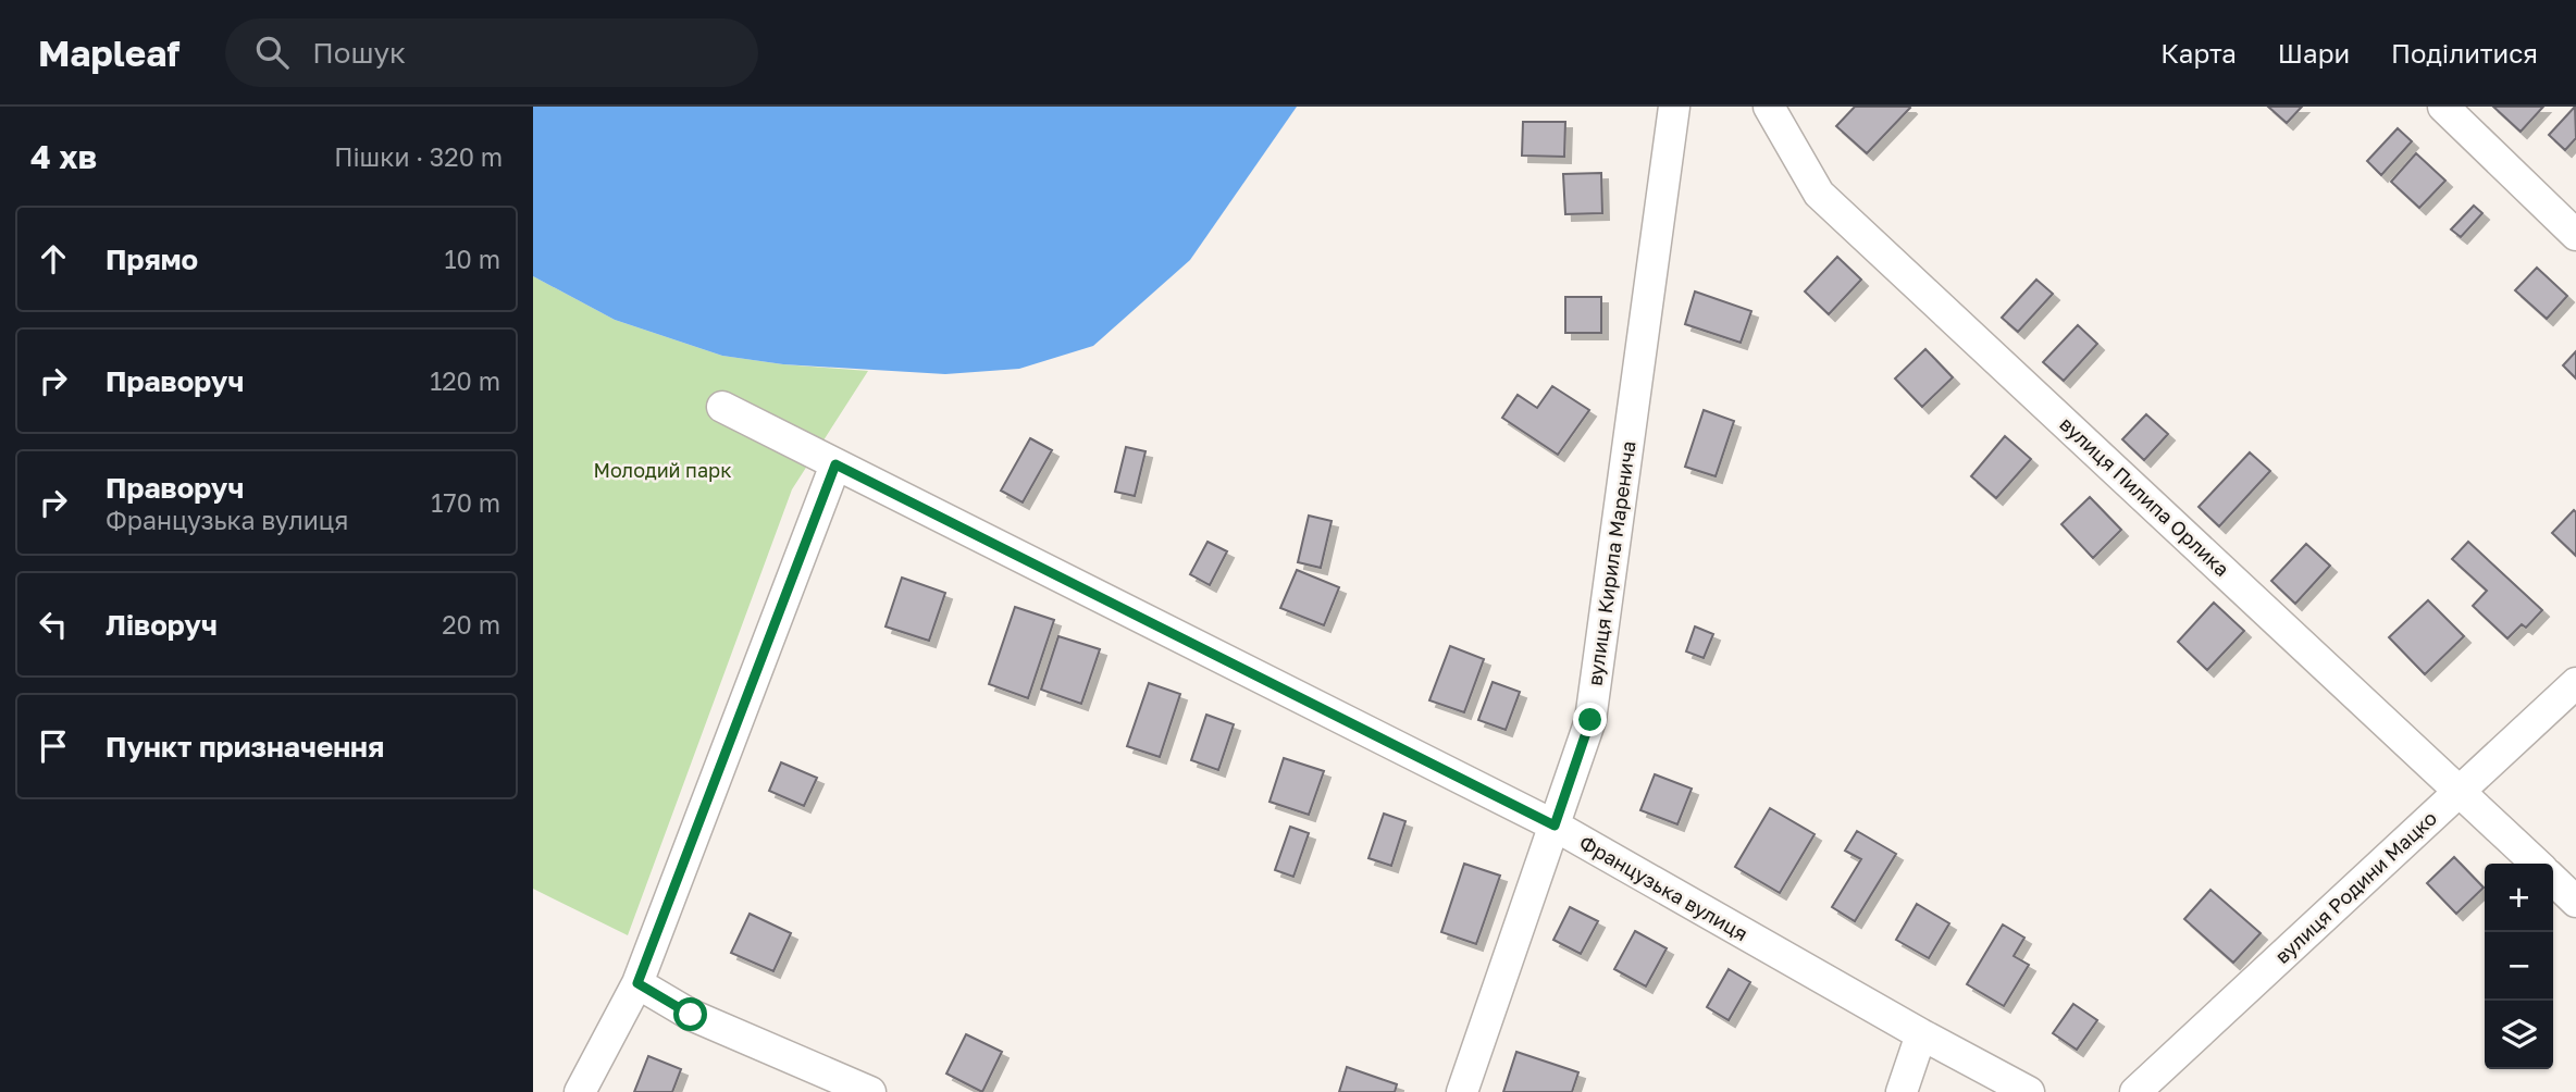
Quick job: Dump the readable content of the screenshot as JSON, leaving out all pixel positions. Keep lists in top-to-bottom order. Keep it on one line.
{"streets":{"street":["вулиця Пилипа Орлика","вулиця Кирила Маренича","вулиця Родини Мацко","Французька вулиця"]},"crossings":[["вулиця Пилипа Орлика","вулиця Родини Мацко"],["вулиця Кирила Маренича","Французька вулиця"]],"parks":["Молодий парк"],"page":{"header":"Mapleaf","search":"Пошук","nav":["Карта","Шари","Поділитися"],"heading":["4 хв","Пішки · 320 m"],"list":[["Прямо","10 m"],["Праворуч","120 m"],["Праворуч","Французька вулиця","170 m"],["Ліворуч","20 m"],"Пункт призначення"],"map_buttons":["+","−"]}}
